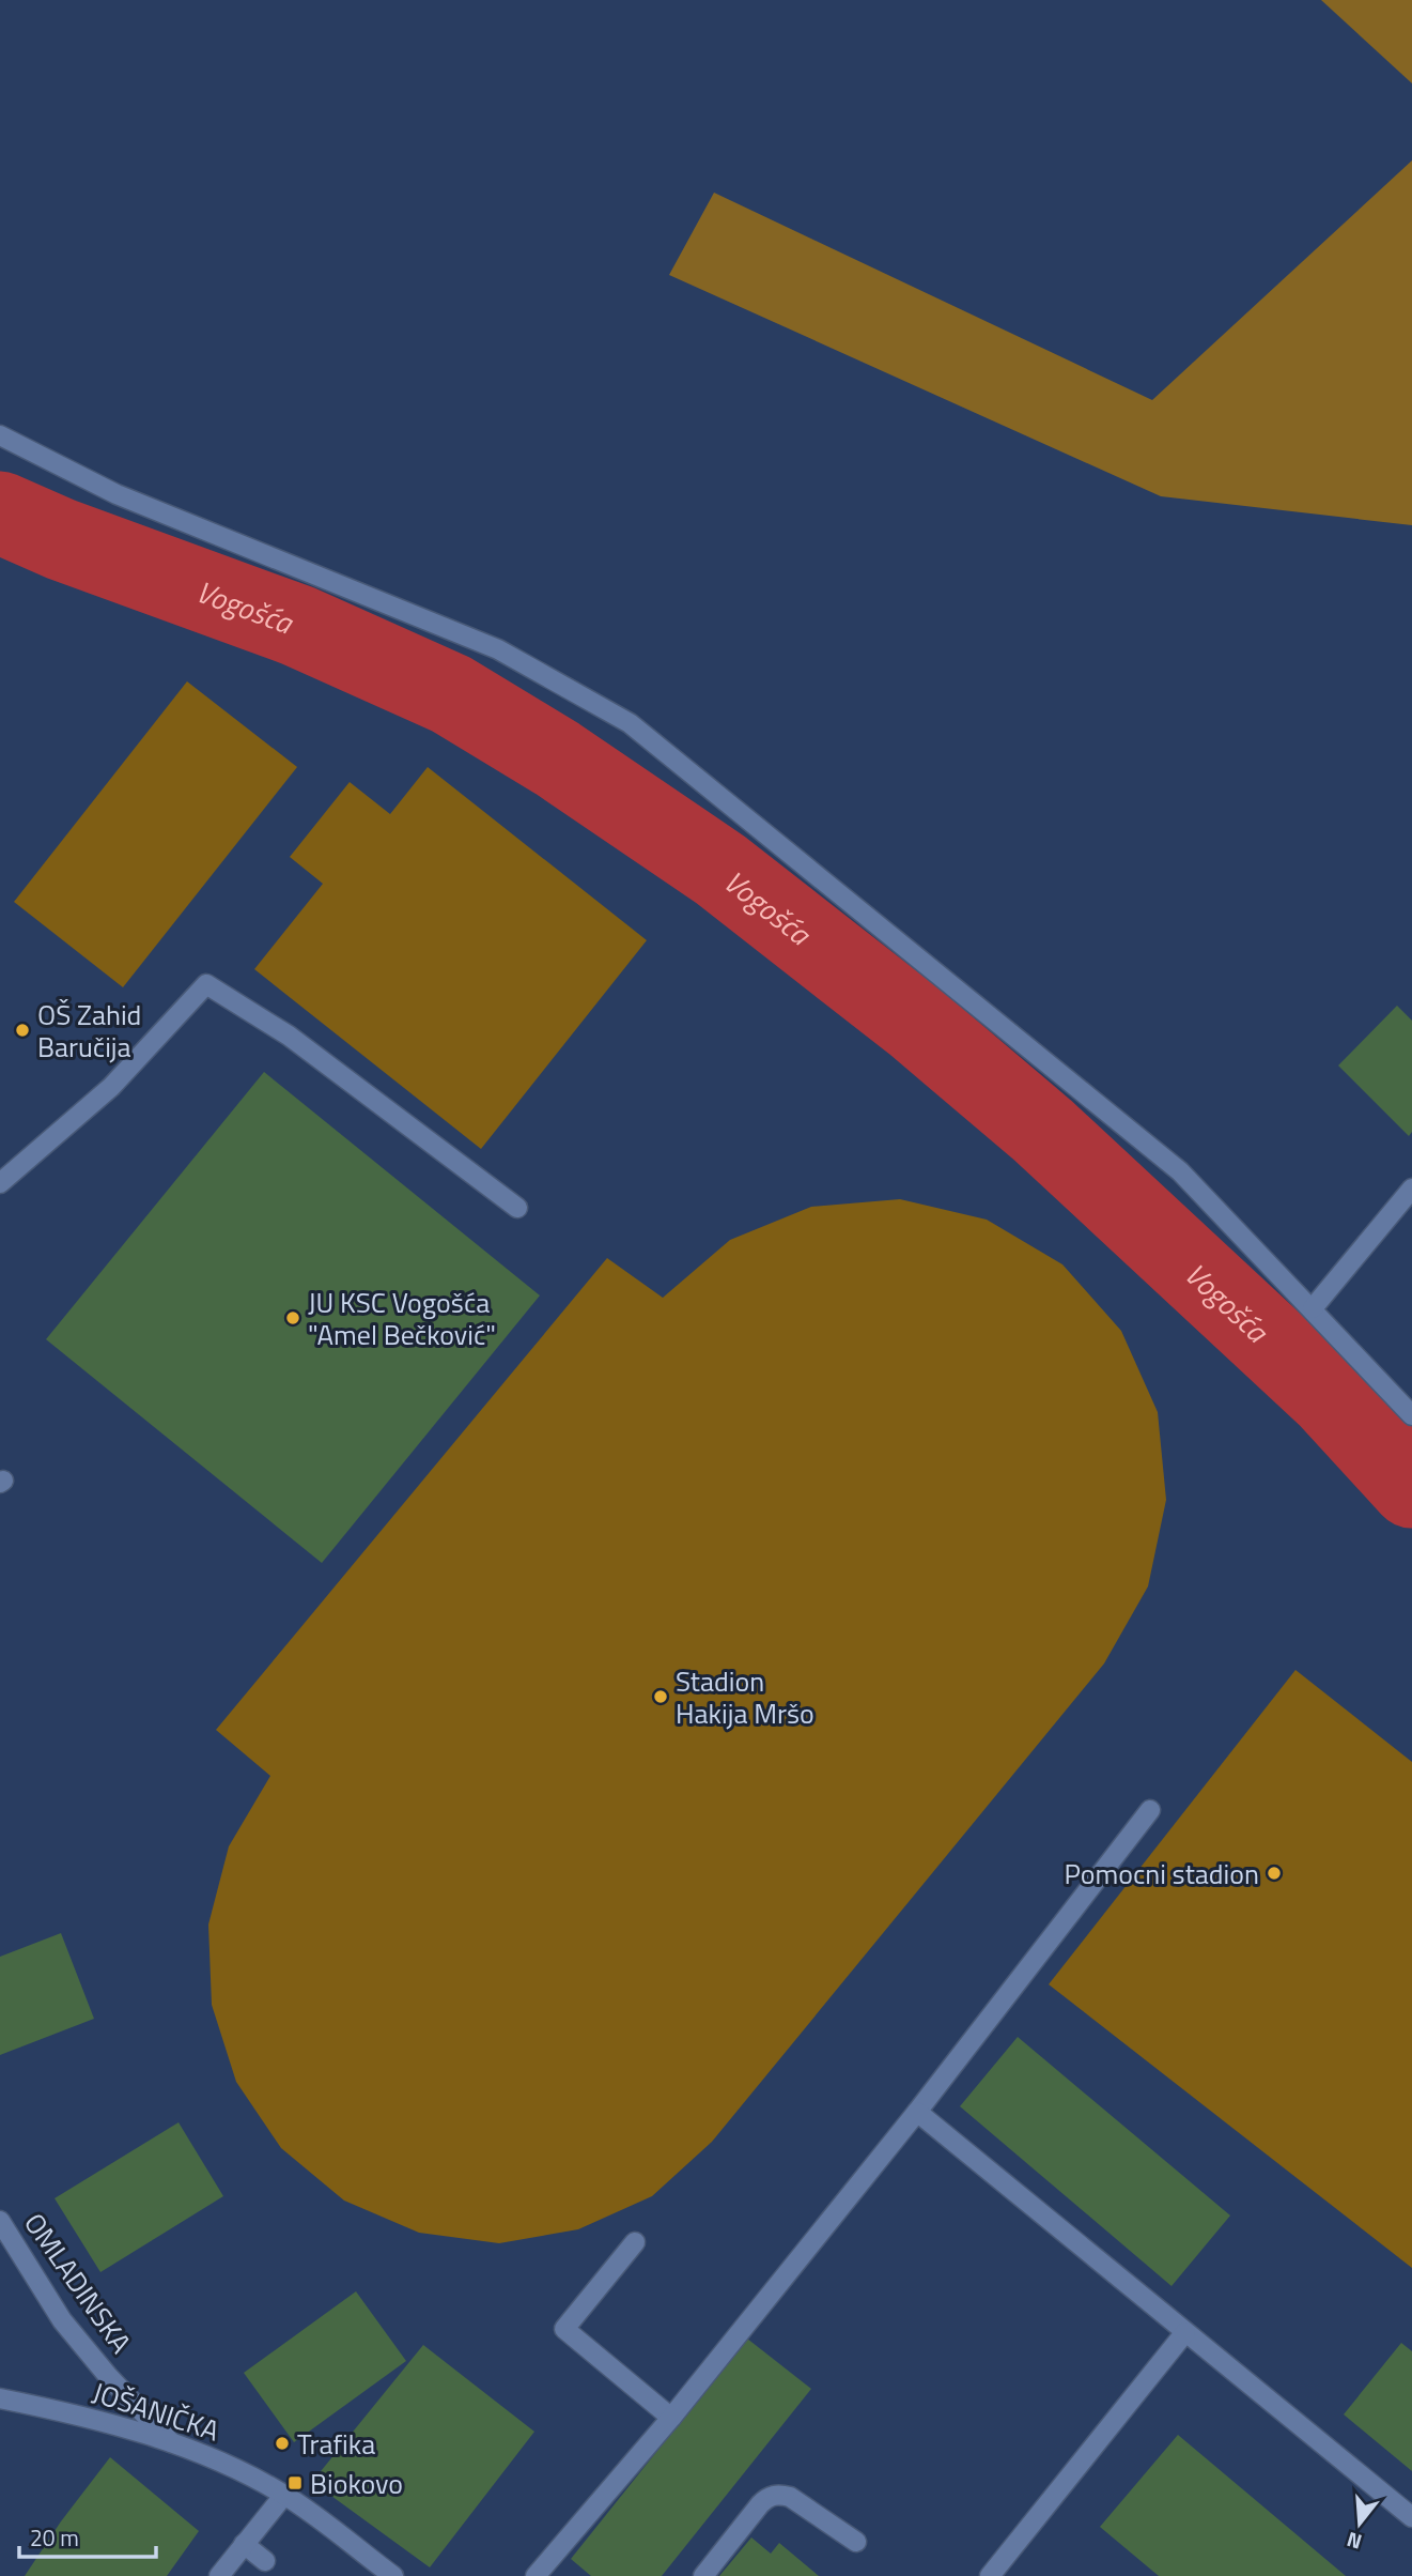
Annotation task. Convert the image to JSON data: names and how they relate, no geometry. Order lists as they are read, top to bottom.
{
  "streets": {
    "street": ["OMLADINSKA", "JOŠANIČKA"]
  },
  "crossings": [
    ["OMLADINSKA", "JOŠANIČKA"]
  ],
  "water": ["Vogošća"],
  "places": {
    "other": [
      "OŠ Zahid Baručija",
      "JU KSC Vogošća \"Amel Bečković\"",
      "Stadion Hakija Mršo",
      "Pomocni stadion",
      "Trafika"
    ],
    "transit": ["Biokovo"]
  },
  "scale_bar": "20 m",
  "north": "bottom"
}
